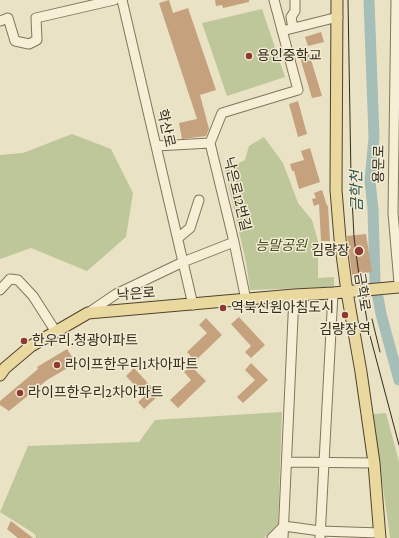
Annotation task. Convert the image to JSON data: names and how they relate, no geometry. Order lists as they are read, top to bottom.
{
  "streets": {
    "main road": ["금학로", "낙은로"],
    "street": ["학산로", "용문로", "낙은로12번길"]
  },
  "crossings": [
    ["학산로", "낙은로"],
    ["용문로", "낙은로"],
    ["낙은로12번길", "낙은로"],
    ["금학로", "낙은로"]
  ],
  "water": ["금학천"],
  "parks": ["능말공원"],
  "places": [
    "용인중학교",
    "김량장",
    "역북신원아침도시",
    "김량장역",
    "한우리.청광아파트",
    "라이프한우리1차아파트",
    "라이프한우리2차아파트"
  ]
}
